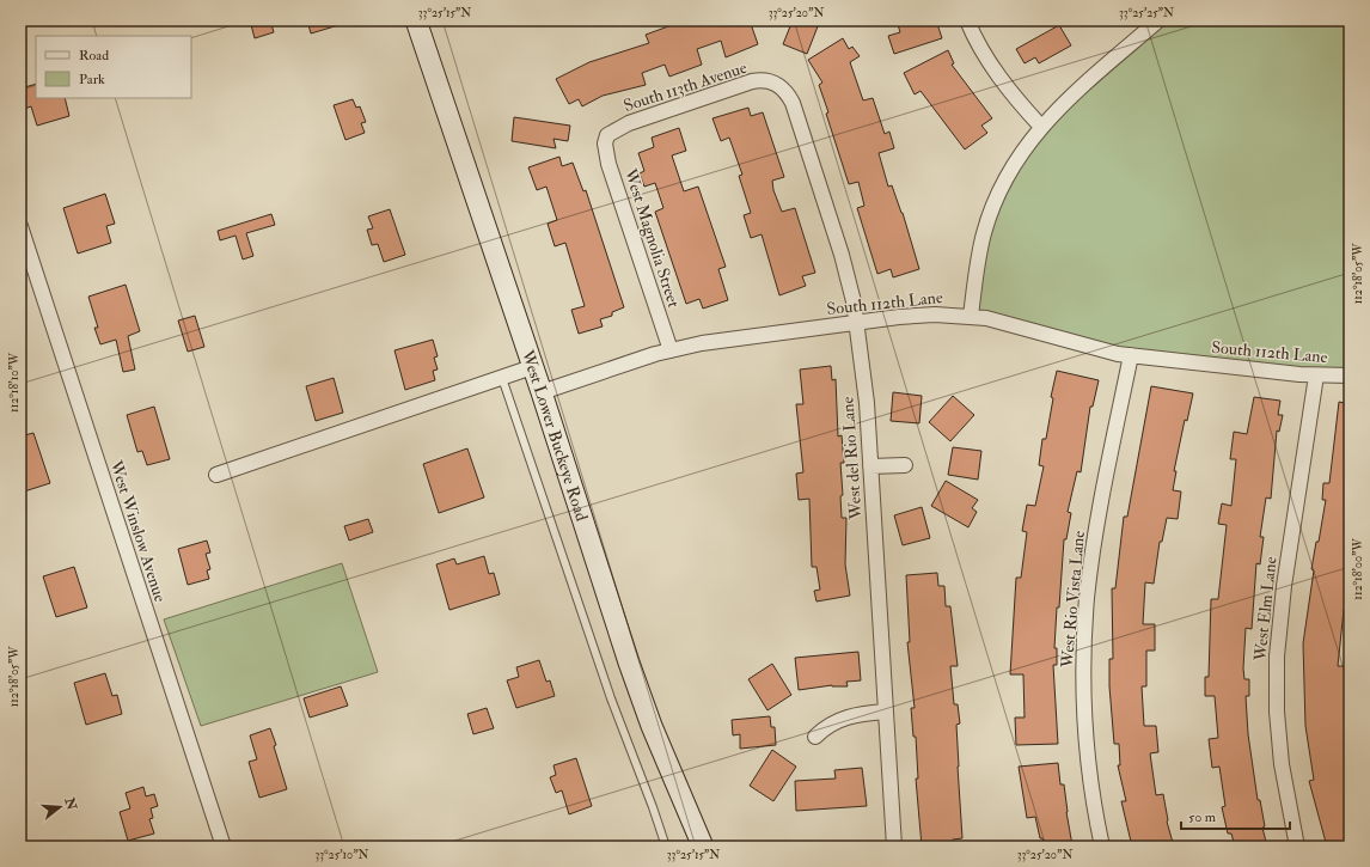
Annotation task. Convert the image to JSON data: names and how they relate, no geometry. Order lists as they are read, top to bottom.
{
  "streets": {
    "main road": ["West Lower Buckeye Road"],
    "street": [
      "South 113th Avenue",
      "West Magnolia Street",
      "South 112th Lane",
      "West del Rio Lane",
      "West Winslow Avenue",
      "West Rio Vista Lane",
      "West Elm Lane"
    ]
  },
  "crossings": [
    ["South 113th Avenue", "West Magnolia Street"],
    ["South 113th Avenue", "West del Rio Lane"],
    ["West Magnolia Street", "South 112th Lane"],
    ["South 112th Lane", "West Lower Buckeye Road"],
    ["South 112th Lane", "West del Rio Lane"],
    ["South 112th Lane", "West Rio Vista Lane"],
    ["South 112th Lane", "West Elm Lane"]
  ],
  "legend": ["Road", "Park"],
  "scale_bar": "50 m",
  "north": "right",
  "coordinates": [
    "33°25'15\"N",
    "33°25'20\"N",
    "33°25'25\"N",
    "112°18'05\"W",
    "112°18'10\"W",
    "112°18'00\"W",
    "33°25'10\"N"
  ]
}
